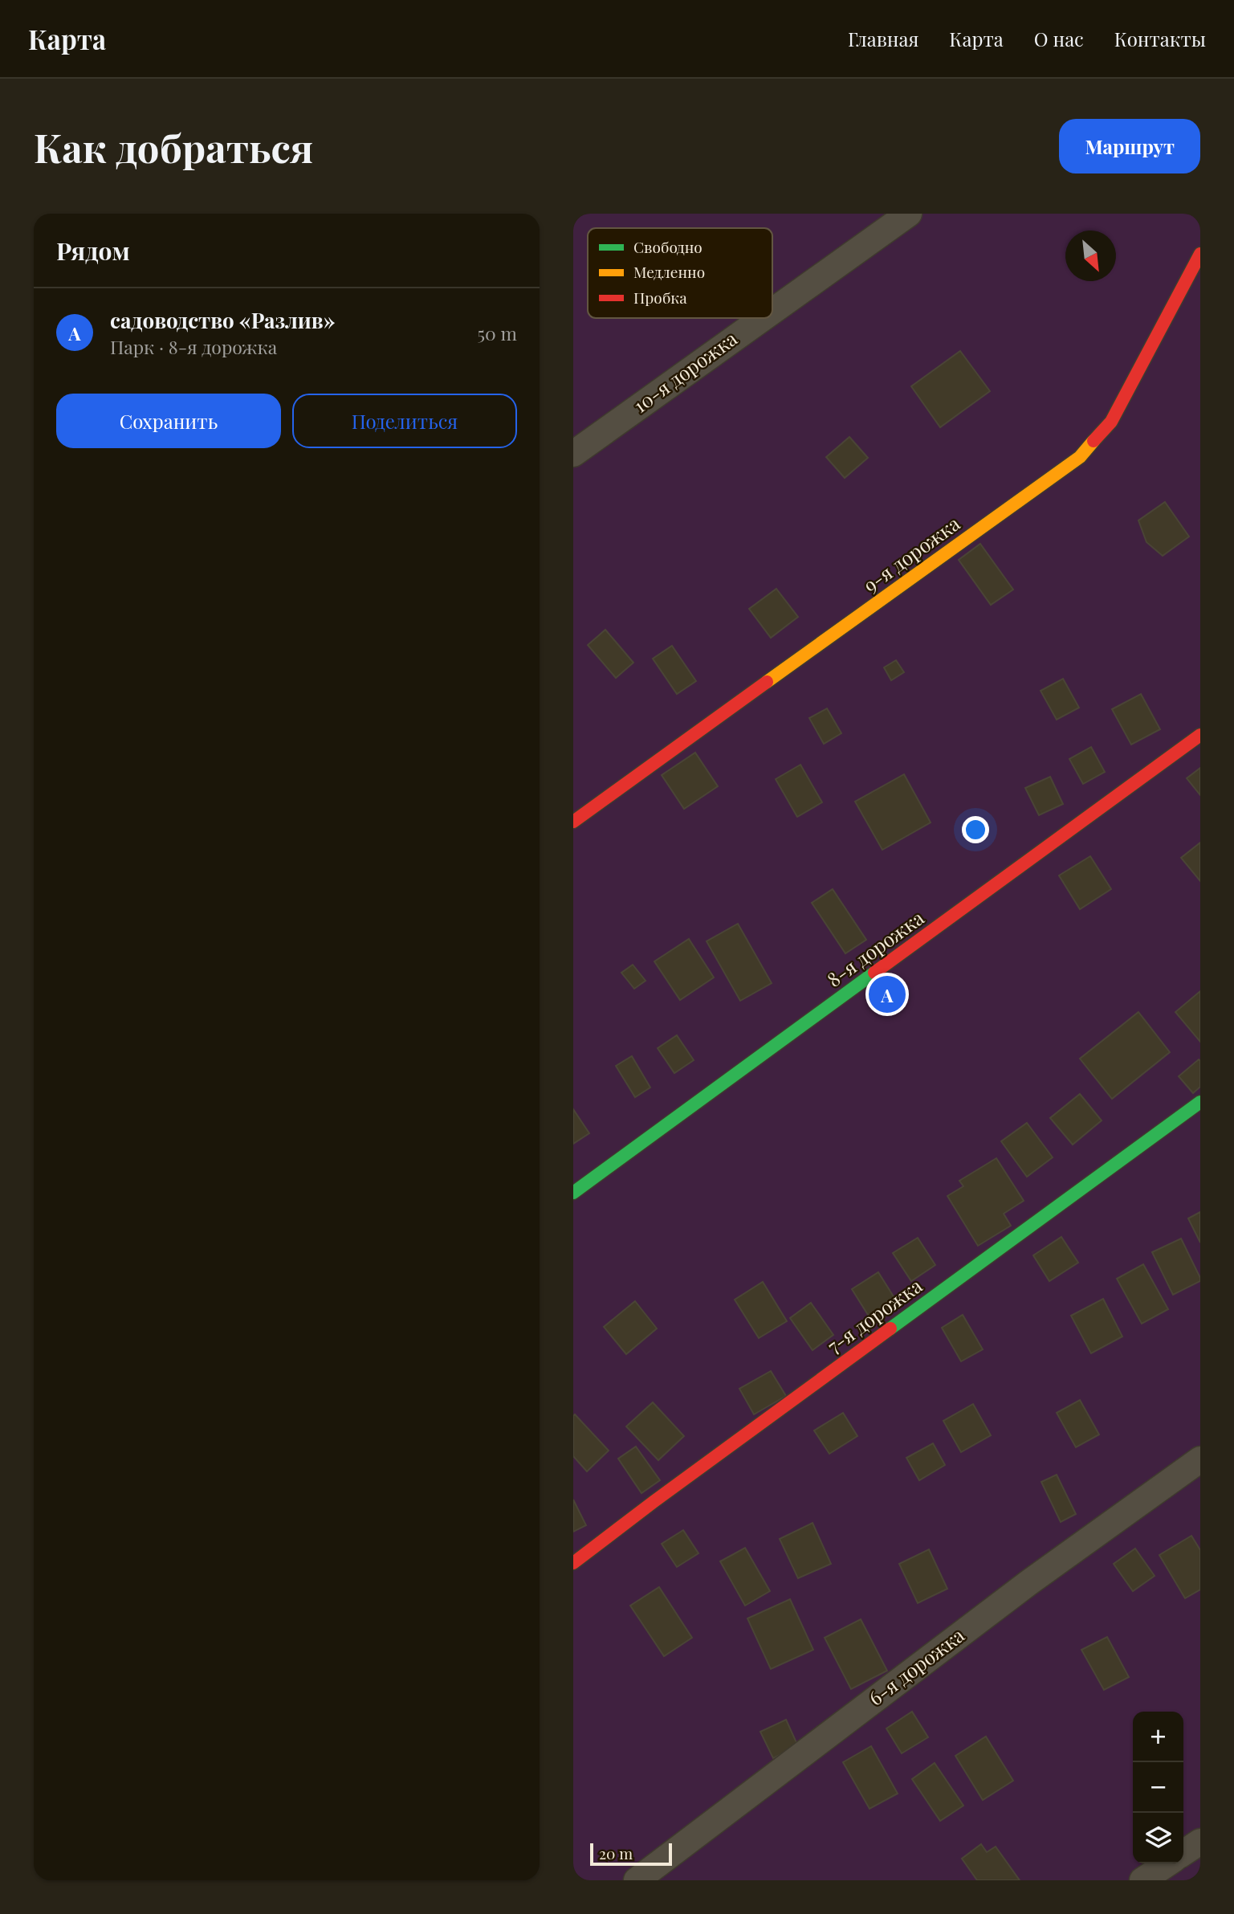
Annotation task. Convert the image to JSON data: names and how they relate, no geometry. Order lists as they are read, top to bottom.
{
  "streets": {
    "street": [
      "10-я дорожка",
      "9-я дорожка",
      "8-я дорожка",
      "7-я дорожка",
      "6-я дорожка"
    ]
  },
  "legend": ["Свободно", "Медленно", "Пробка"],
  "scale_bar": "20 m",
  "north": "bottom right",
  "page": {
    "header": "Карта",
    "nav": [
      "Главная",
      "Карта",
      "О нас",
      "Контакты"
    ],
    "buttons": [
      "Маршрут",
      ["Сохранить", "Поделиться"]
    ],
    "title": "Как добраться",
    "heading": "Рядом",
    "list": [
      {
        "mark": "A",
        "name": "садоводство «Разлив»",
        "note": "Парк · 8-я дорожка",
        "value": "50 m"
      }
    ],
    "pins": "A",
    "map_buttons": ["+", "−"],
    "scale": "20 m"
  }
}
